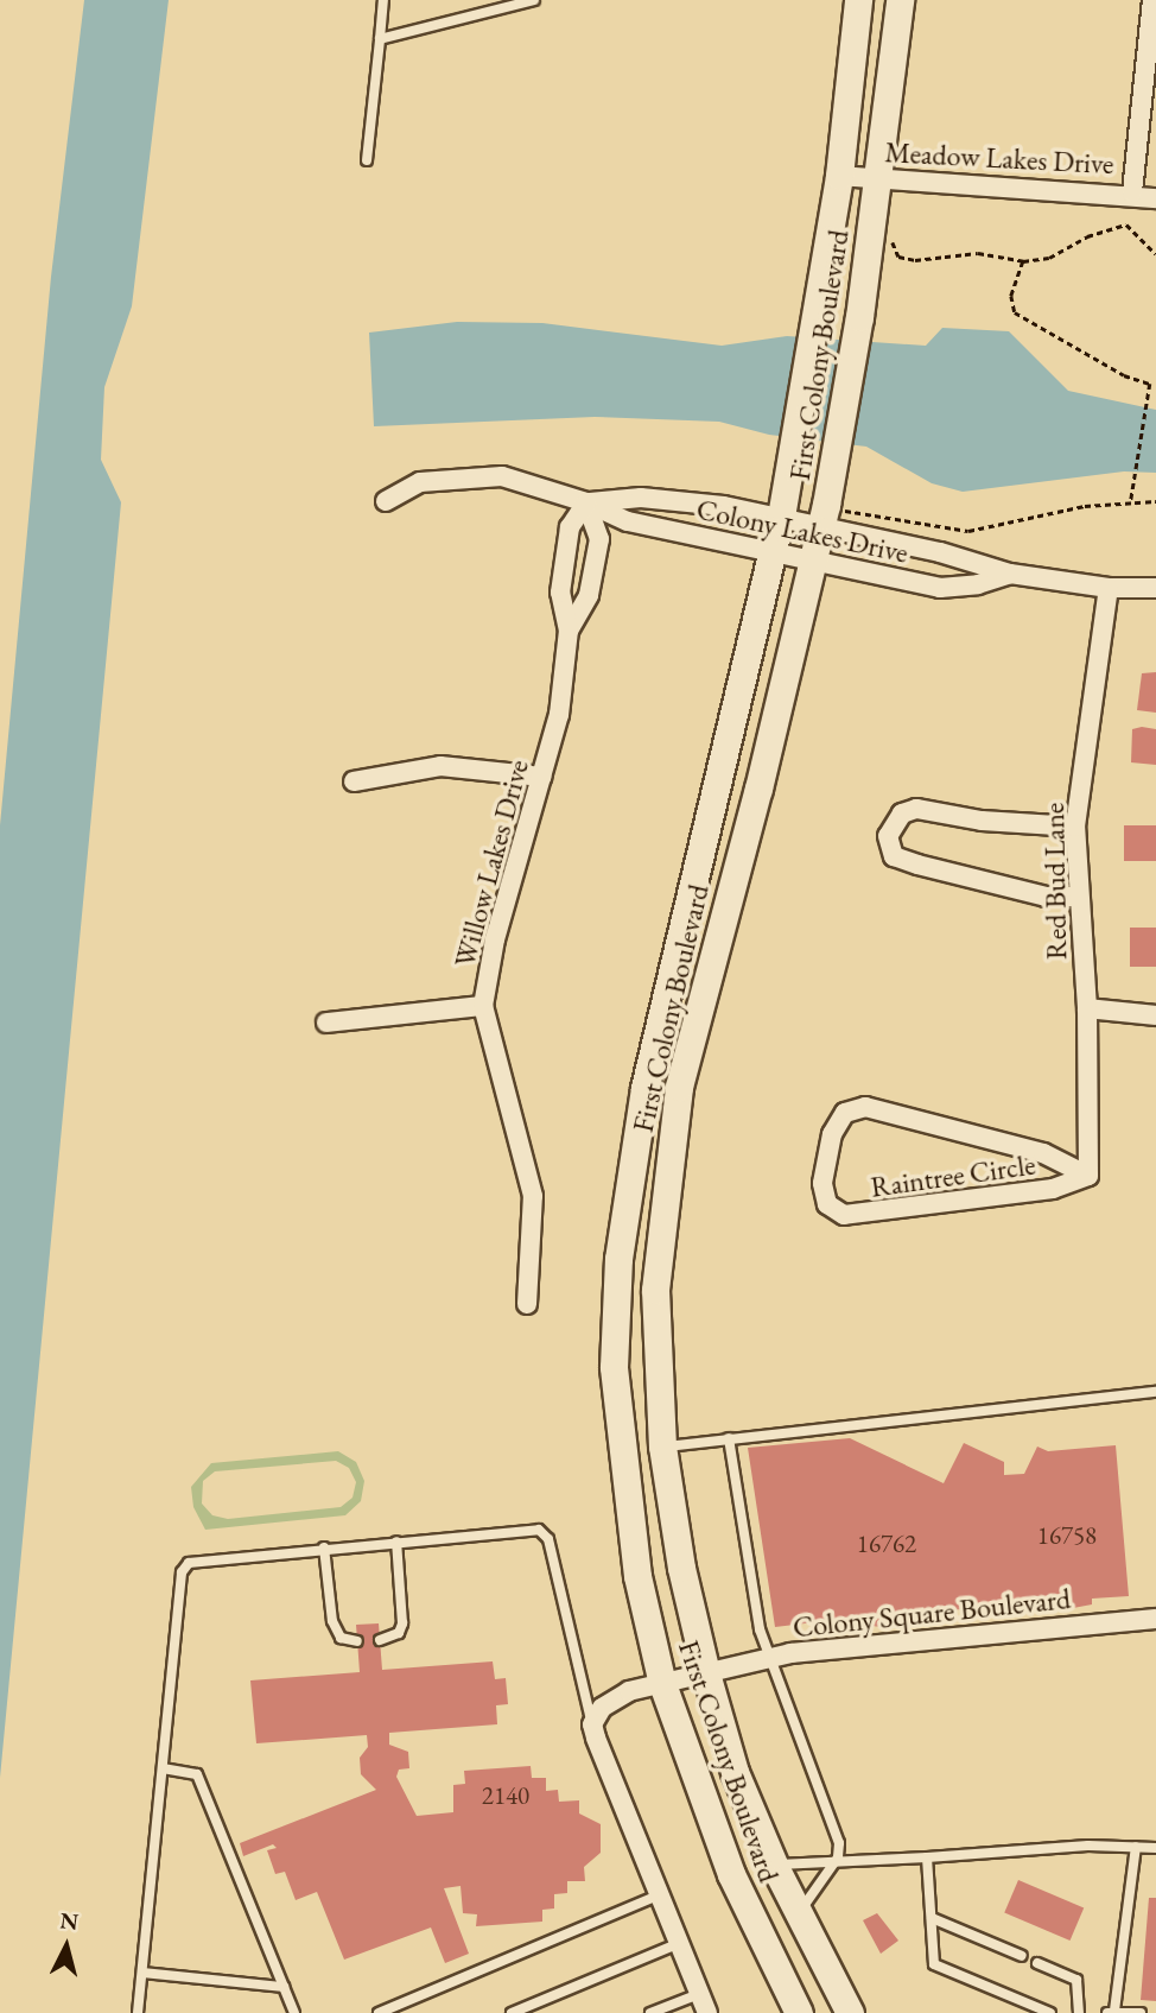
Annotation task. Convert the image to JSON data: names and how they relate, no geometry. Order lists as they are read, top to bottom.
{
  "streets": {
    "main road": ["First Colony Boulevard"],
    "street": [
      "Meadow Lakes Drive",
      "Colony Lakes Drive",
      "Willow Lakes Drive",
      "Red Bud Lane",
      "Raintree Circle",
      "Colony Square Boulevard"
    ]
  },
  "crossings": [
    ["Meadow Lakes Drive", "First Colony Boulevard"],
    ["First Colony Boulevard", "Colony Lakes Drive"],
    ["First Colony Boulevard", "Colony Square Boulevard"],
    ["Colony Lakes Drive", "Willow Lakes Drive"],
    ["Colony Lakes Drive", "Red Bud Lane"],
    ["Red Bud Lane", "Raintree Circle"]
  ],
  "house_numbers": ["16758", "16762", "2140"],
  "north": "top"
}
